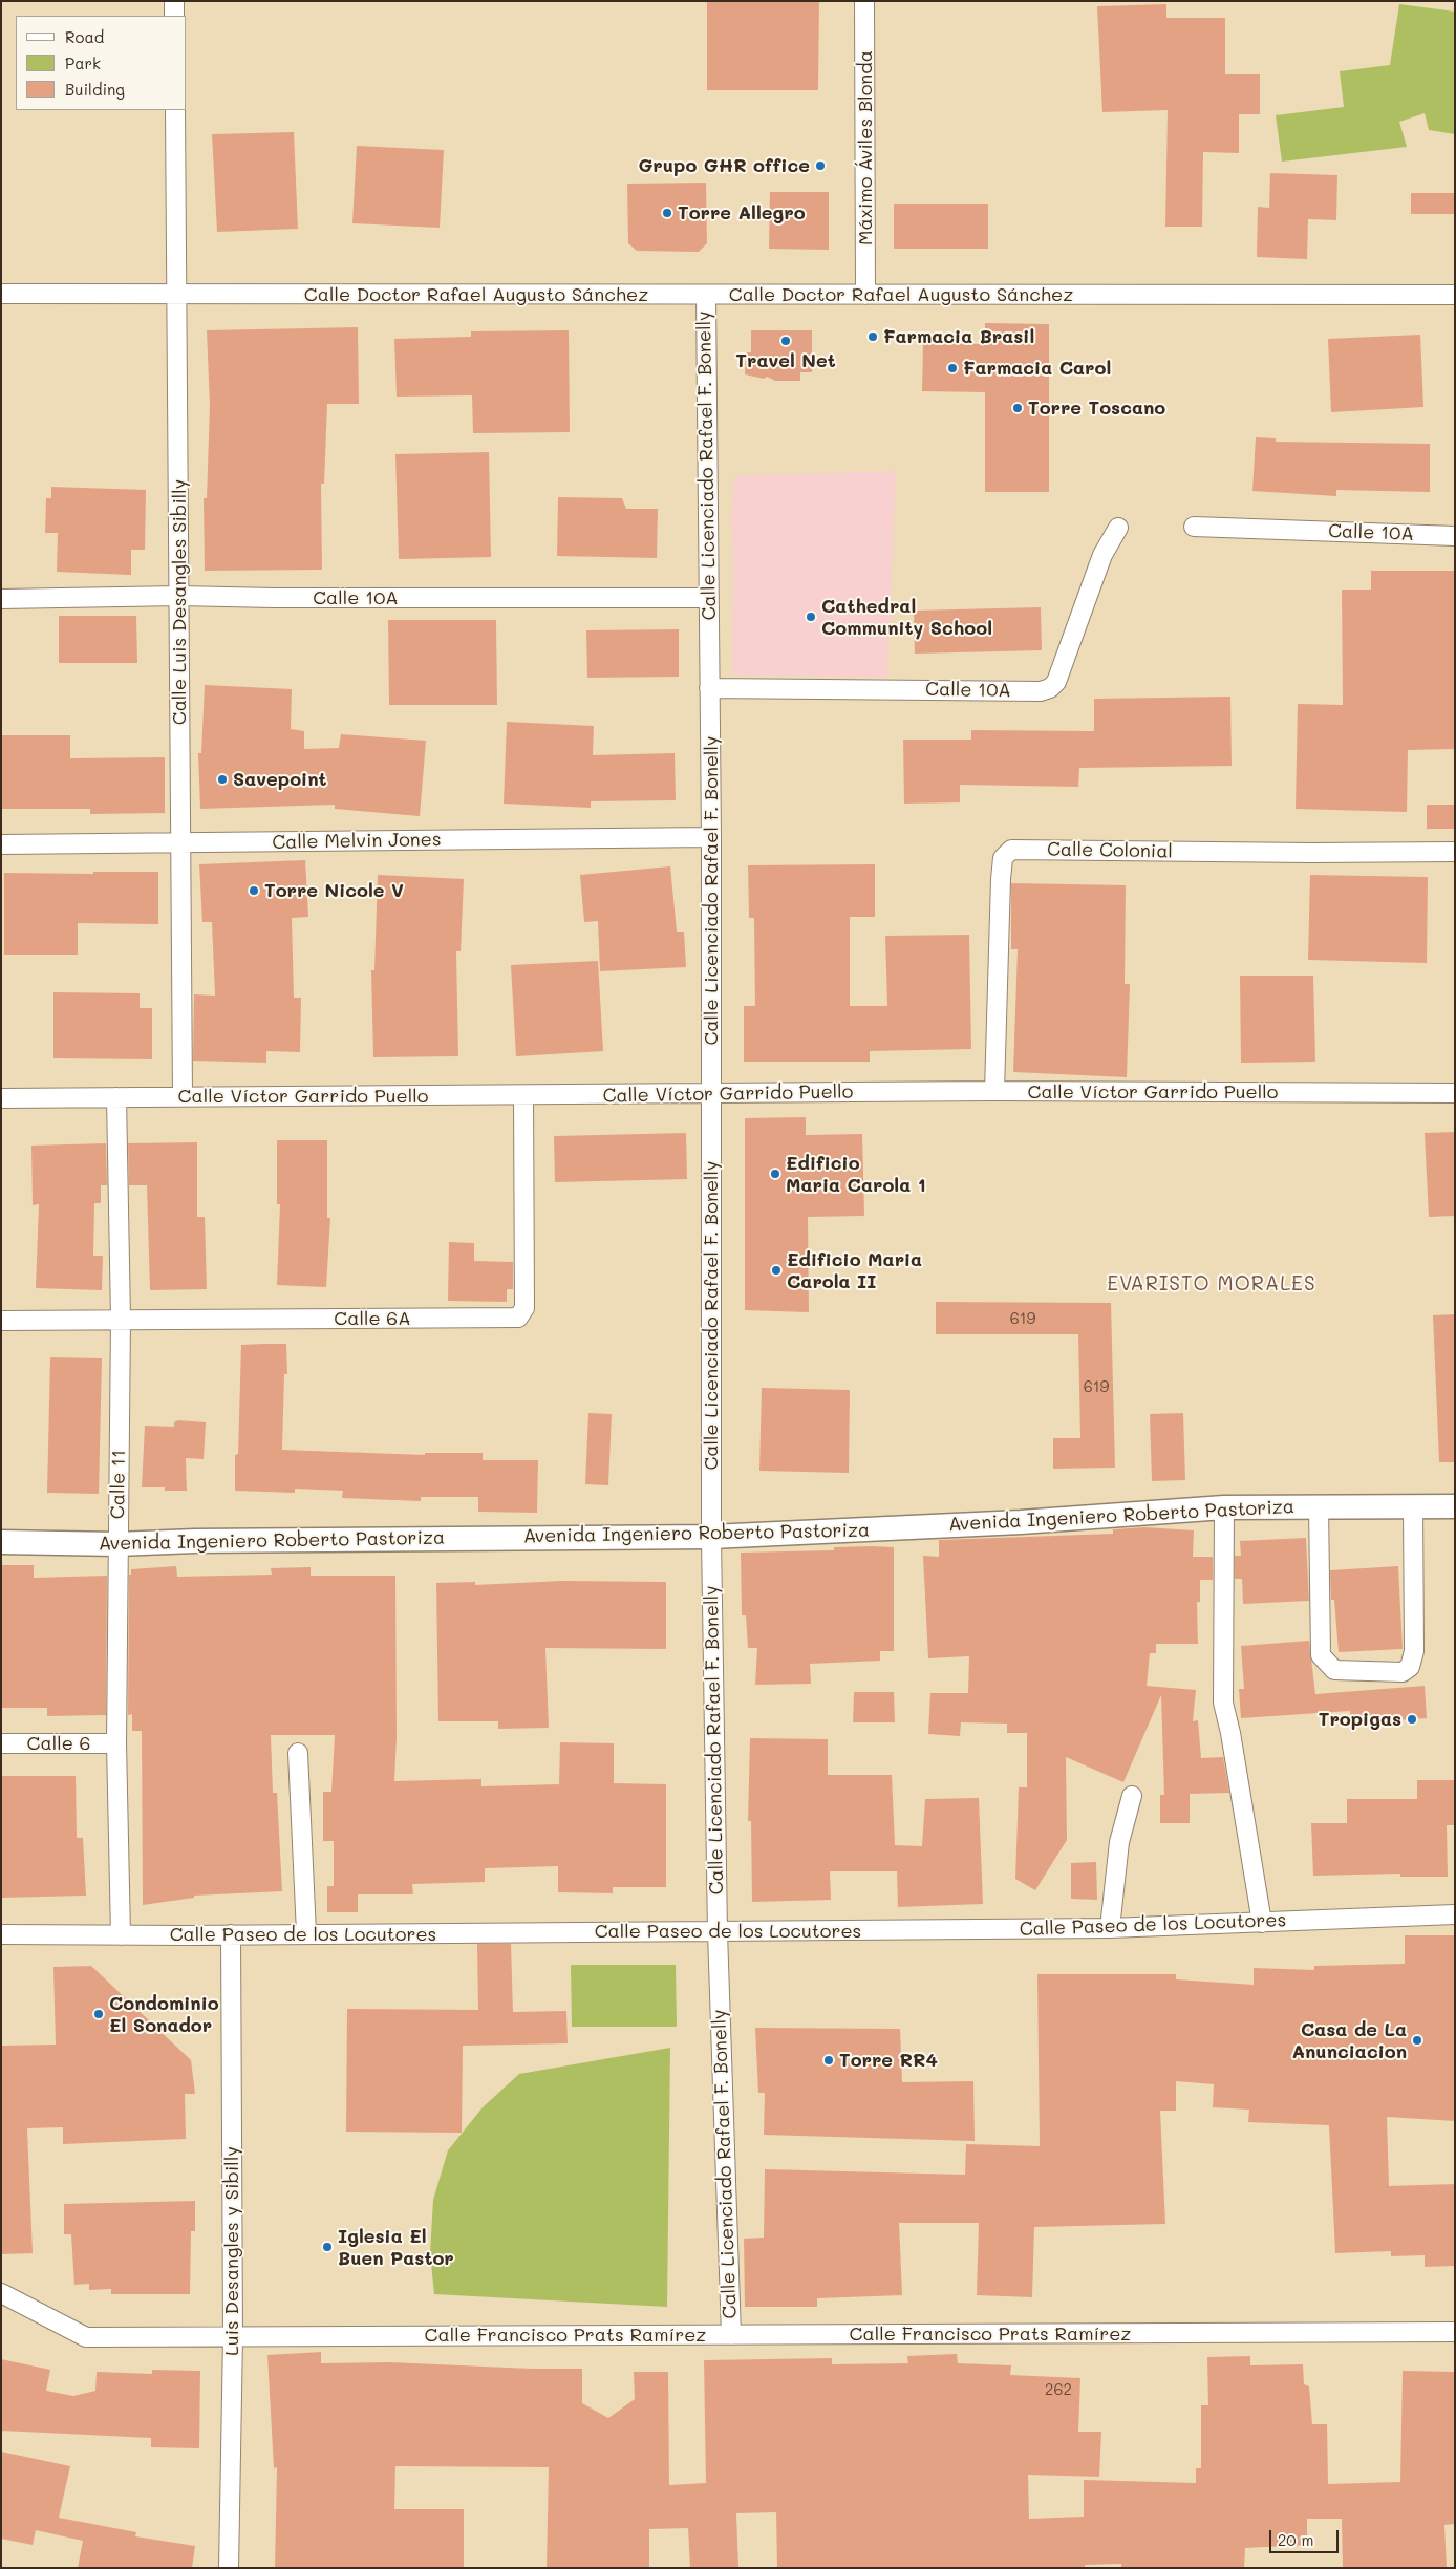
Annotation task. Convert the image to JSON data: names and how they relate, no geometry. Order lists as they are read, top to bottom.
{
  "streets": {
    "street": [
      "Máximo Áviles Blonda",
      "Calle Doctor Rafael Augusto Sánchez",
      "Calle Licenciado Rafael F. Bonelly",
      "Calle 10A",
      "Calle Luis Desangles Sibilly",
      "Calle Melvin Jones",
      "Calle Colonial",
      "Calle Víctor Garrido Puello",
      "Calle 6A",
      "Calle 11",
      "Avenida Ingeniero Roberto Pastoriza",
      "Calle 6",
      "Calle Paseo de los Locutores",
      "Luis Desangles y Sibilly",
      "Calle Francisco Prats Ramírez"
    ]
  },
  "crossings": [
    ["Máximo Áviles Blonda", "Calle Doctor Rafael Augusto Sánchez"],
    ["Calle Doctor Rafael Augusto Sánchez", "Calle Licenciado Rafael F. Bonelly"],
    ["Calle Doctor Rafael Augusto Sánchez", "Calle Luis Desangles Sibilly"],
    ["Calle Licenciado Rafael F. Bonelly", "Calle 10A"],
    ["Calle Licenciado Rafael F. Bonelly", "Calle Melvin Jones"],
    ["Calle Licenciado Rafael F. Bonelly", "Calle Víctor Garrido Puello"],
    ["Calle Licenciado Rafael F. Bonelly", "Avenida Ingeniero Roberto Pastoriza"],
    ["Calle Licenciado Rafael F. Bonelly", "Calle Paseo de los Locutores"],
    ["Calle Licenciado Rafael F. Bonelly", "Calle Francisco Prats Ramírez"],
    ["Calle 10A", "Calle Luis Desangles Sibilly"],
    ["Calle Luis Desangles Sibilly", "Calle Melvin Jones"],
    ["Calle Luis Desangles Sibilly", "Calle Víctor Garrido Puello"],
    ["Calle Colonial", "Calle Víctor Garrido Puello"],
    ["Calle Víctor Garrido Puello", "Calle 6A"],
    ["Calle Víctor Garrido Puello", "Calle 11"],
    ["Calle 6A", "Calle 11"],
    ["Calle 11", "Avenida Ingeniero Roberto Pastoriza"],
    ["Calle 11", "Calle 6"],
    ["Calle 11", "Calle Paseo de los Locutores"],
    ["Calle Paseo de los Locutores", "Luis Desangles y Sibilly"],
    ["Luis Desangles y Sibilly", "Calle Francisco Prats Ramírez"]
  ],
  "districts": ["EVARISTO MORALES"],
  "places": [
    "Grupo GHR office",
    "Torre Allegro",
    "Farmacia Brasil",
    "Travel Net",
    "Farmacia Carol",
    "Torre Toscano",
    "Cathedral Community School",
    "Savepoint",
    "Torre Nicole V",
    "Edificio Maria Carola 1",
    "Edificio Maria Carola II",
    "Tropigas",
    "Condominio El Sonador",
    "Casa de La Anunciacion",
    "Torre RR4",
    "Iglesia El Buen Pastor"
  ],
  "house_numbers": ["619", "619", "262"],
  "legend": ["Road", "Park", "Building"],
  "scale_bar": "20 m"
}
